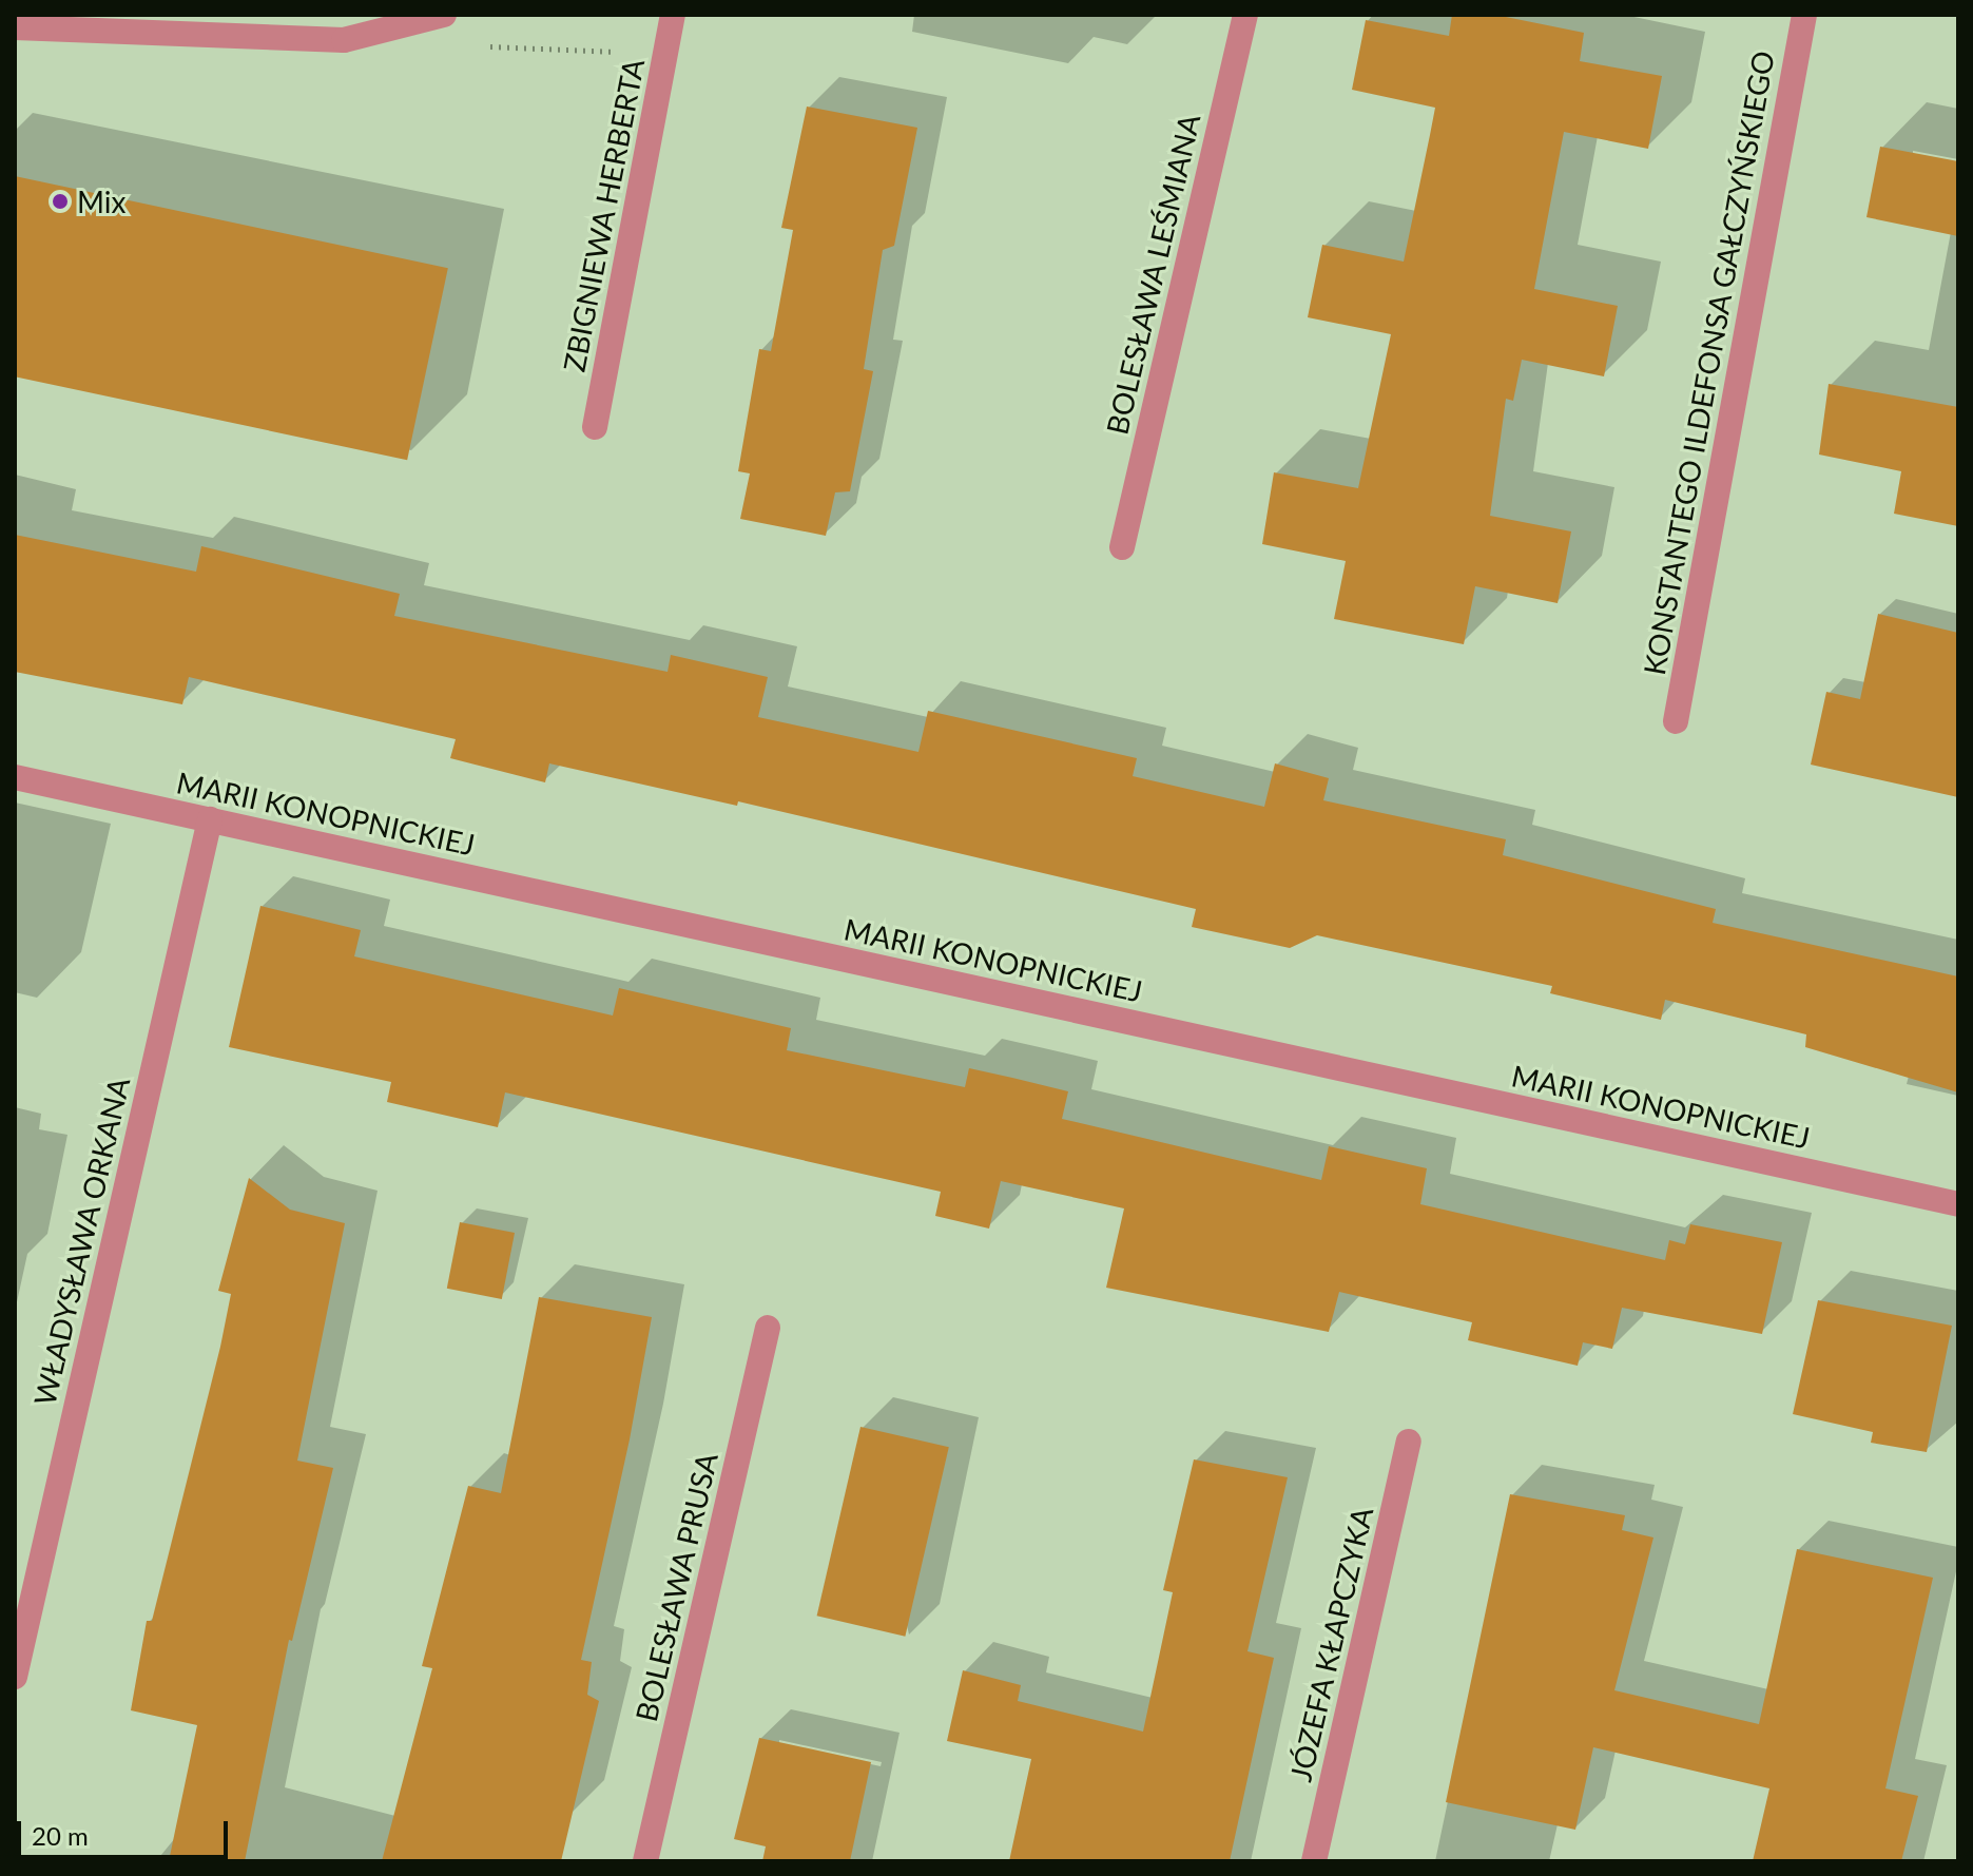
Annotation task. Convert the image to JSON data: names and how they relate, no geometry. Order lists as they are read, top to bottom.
{
  "streets": {
    "street": [
      "ZBIGNIEWA HERBERTA",
      "BOLESŁAWA LEŚMIANA",
      "KONSTANTEGO ILDEFONSA GAŁCZYŃSKIEGO",
      "MARII KONOPNICKIEJ",
      "WŁADYSŁAWA ORKANA",
      "BOLESŁAWA PRUSA",
      "JÓZEFA KŁAPCZYKA"
    ]
  },
  "crossings": [
    ["MARII KONOPNICKIEJ", "WŁADYSŁAWA ORKANA"]
  ],
  "places": ["Mix"],
  "scale_bar": "20 m"
}
